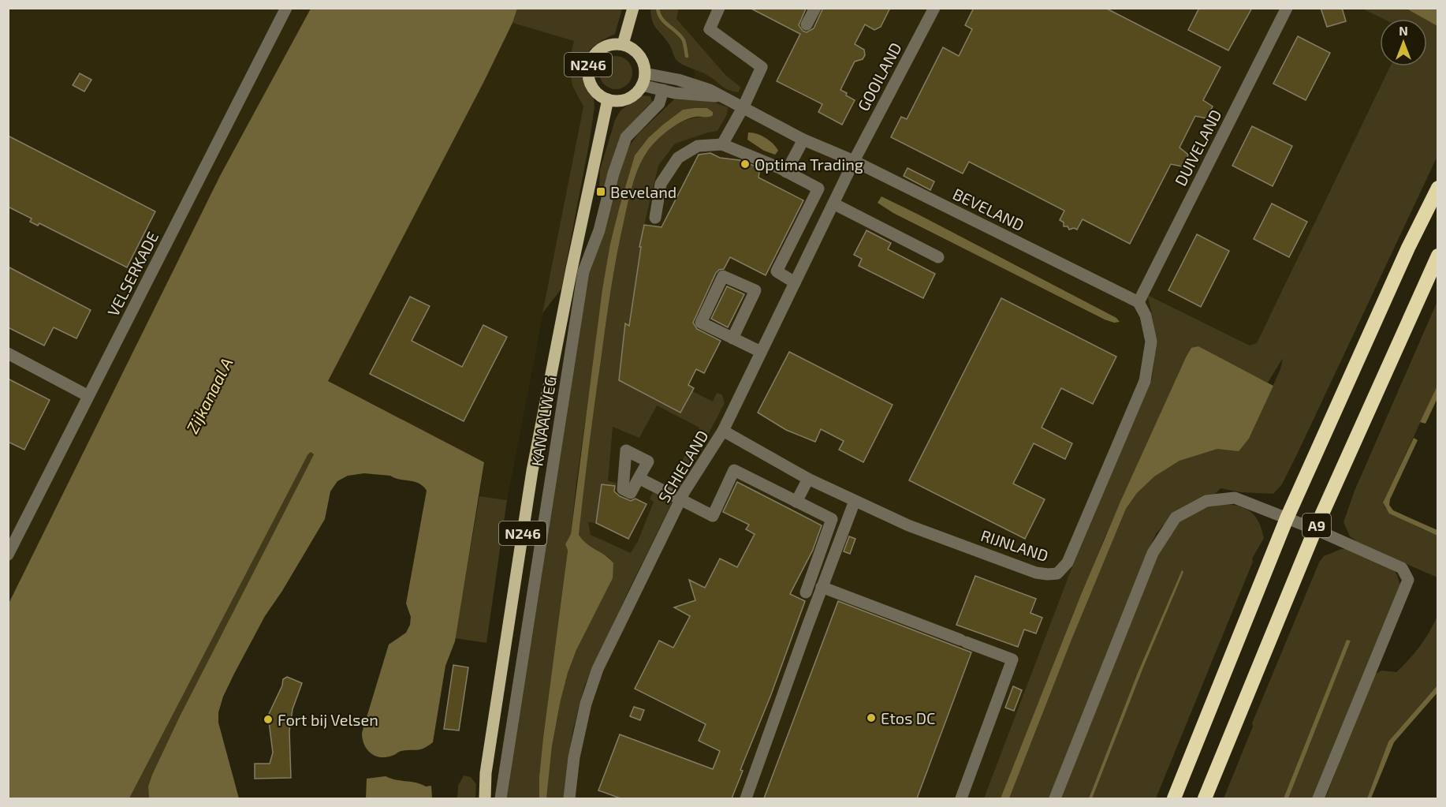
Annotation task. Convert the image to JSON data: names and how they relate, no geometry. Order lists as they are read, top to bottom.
{
  "streets": {
    "highway": ["A9"],
    "main road": ["N246", "KANAALWEG"],
    "street": [
      "GOOILAND",
      "DUIVELAND",
      "BEVELAND",
      "VELSERKADE",
      "SCHIELAND",
      "RIJNLAND"
    ]
  },
  "crossings": [
    ["N246", "BEVELAND"],
    ["N246", "KANAALWEG"],
    ["GOOILAND", "BEVELAND"],
    ["GOOILAND", "SCHIELAND"],
    ["DUIVELAND", "BEVELAND"],
    ["DUIVELAND", "RIJNLAND"],
    ["BEVELAND", "KANAALWEG"],
    ["BEVELAND", "SCHIELAND"],
    ["BEVELAND", "RIJNLAND"],
    ["SCHIELAND", "RIJNLAND"]
  ],
  "water": ["Zijkanaal A"],
  "places": {
    "other": ["Optima Trading", "Etos DC", "Fort bij Velsen"],
    "transit": ["Beveland"]
  },
  "north": "top"
}
